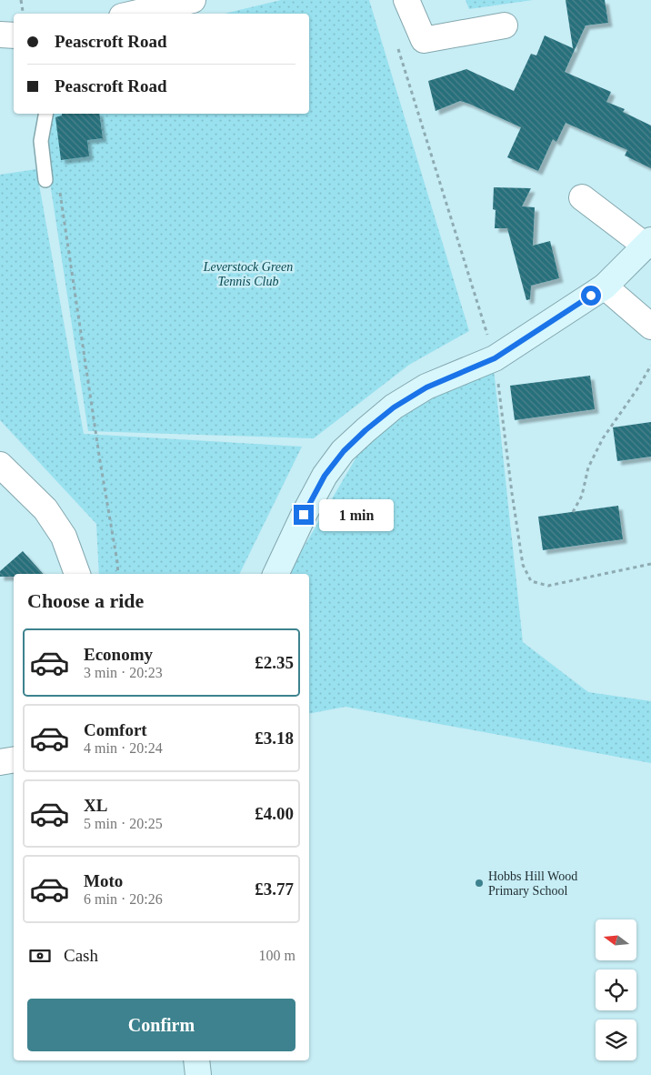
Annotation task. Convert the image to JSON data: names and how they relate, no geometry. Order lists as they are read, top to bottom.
{
  "parks": ["Leverstock Green Tennis Club"],
  "places": ["Hobbs Hill Wood Primary School"],
  "north": "left",
  "page": {
    "banner": ["Peascroft Road", "Peascroft Road"],
    "bubble": "1 min",
    "heading": "Choose a ride",
    "list": [
      {
        "name": "Economy",
        "note": "3 min · 20:23",
        "value": "£2.35"
      },
      {
        "name": "Comfort",
        "note": "4 min · 20:24",
        "value": "£3.18"
      },
      {
        "name": "XL",
        "note": "5 min · 20:25",
        "value": "£4.00"
      },
      {
        "name": "Moto",
        "note": "6 min · 20:26",
        "value": "£3.77"
      }
    ],
    "pay": ["Cash", "100 m"],
    "buttons": "Confirm"
  }
}
